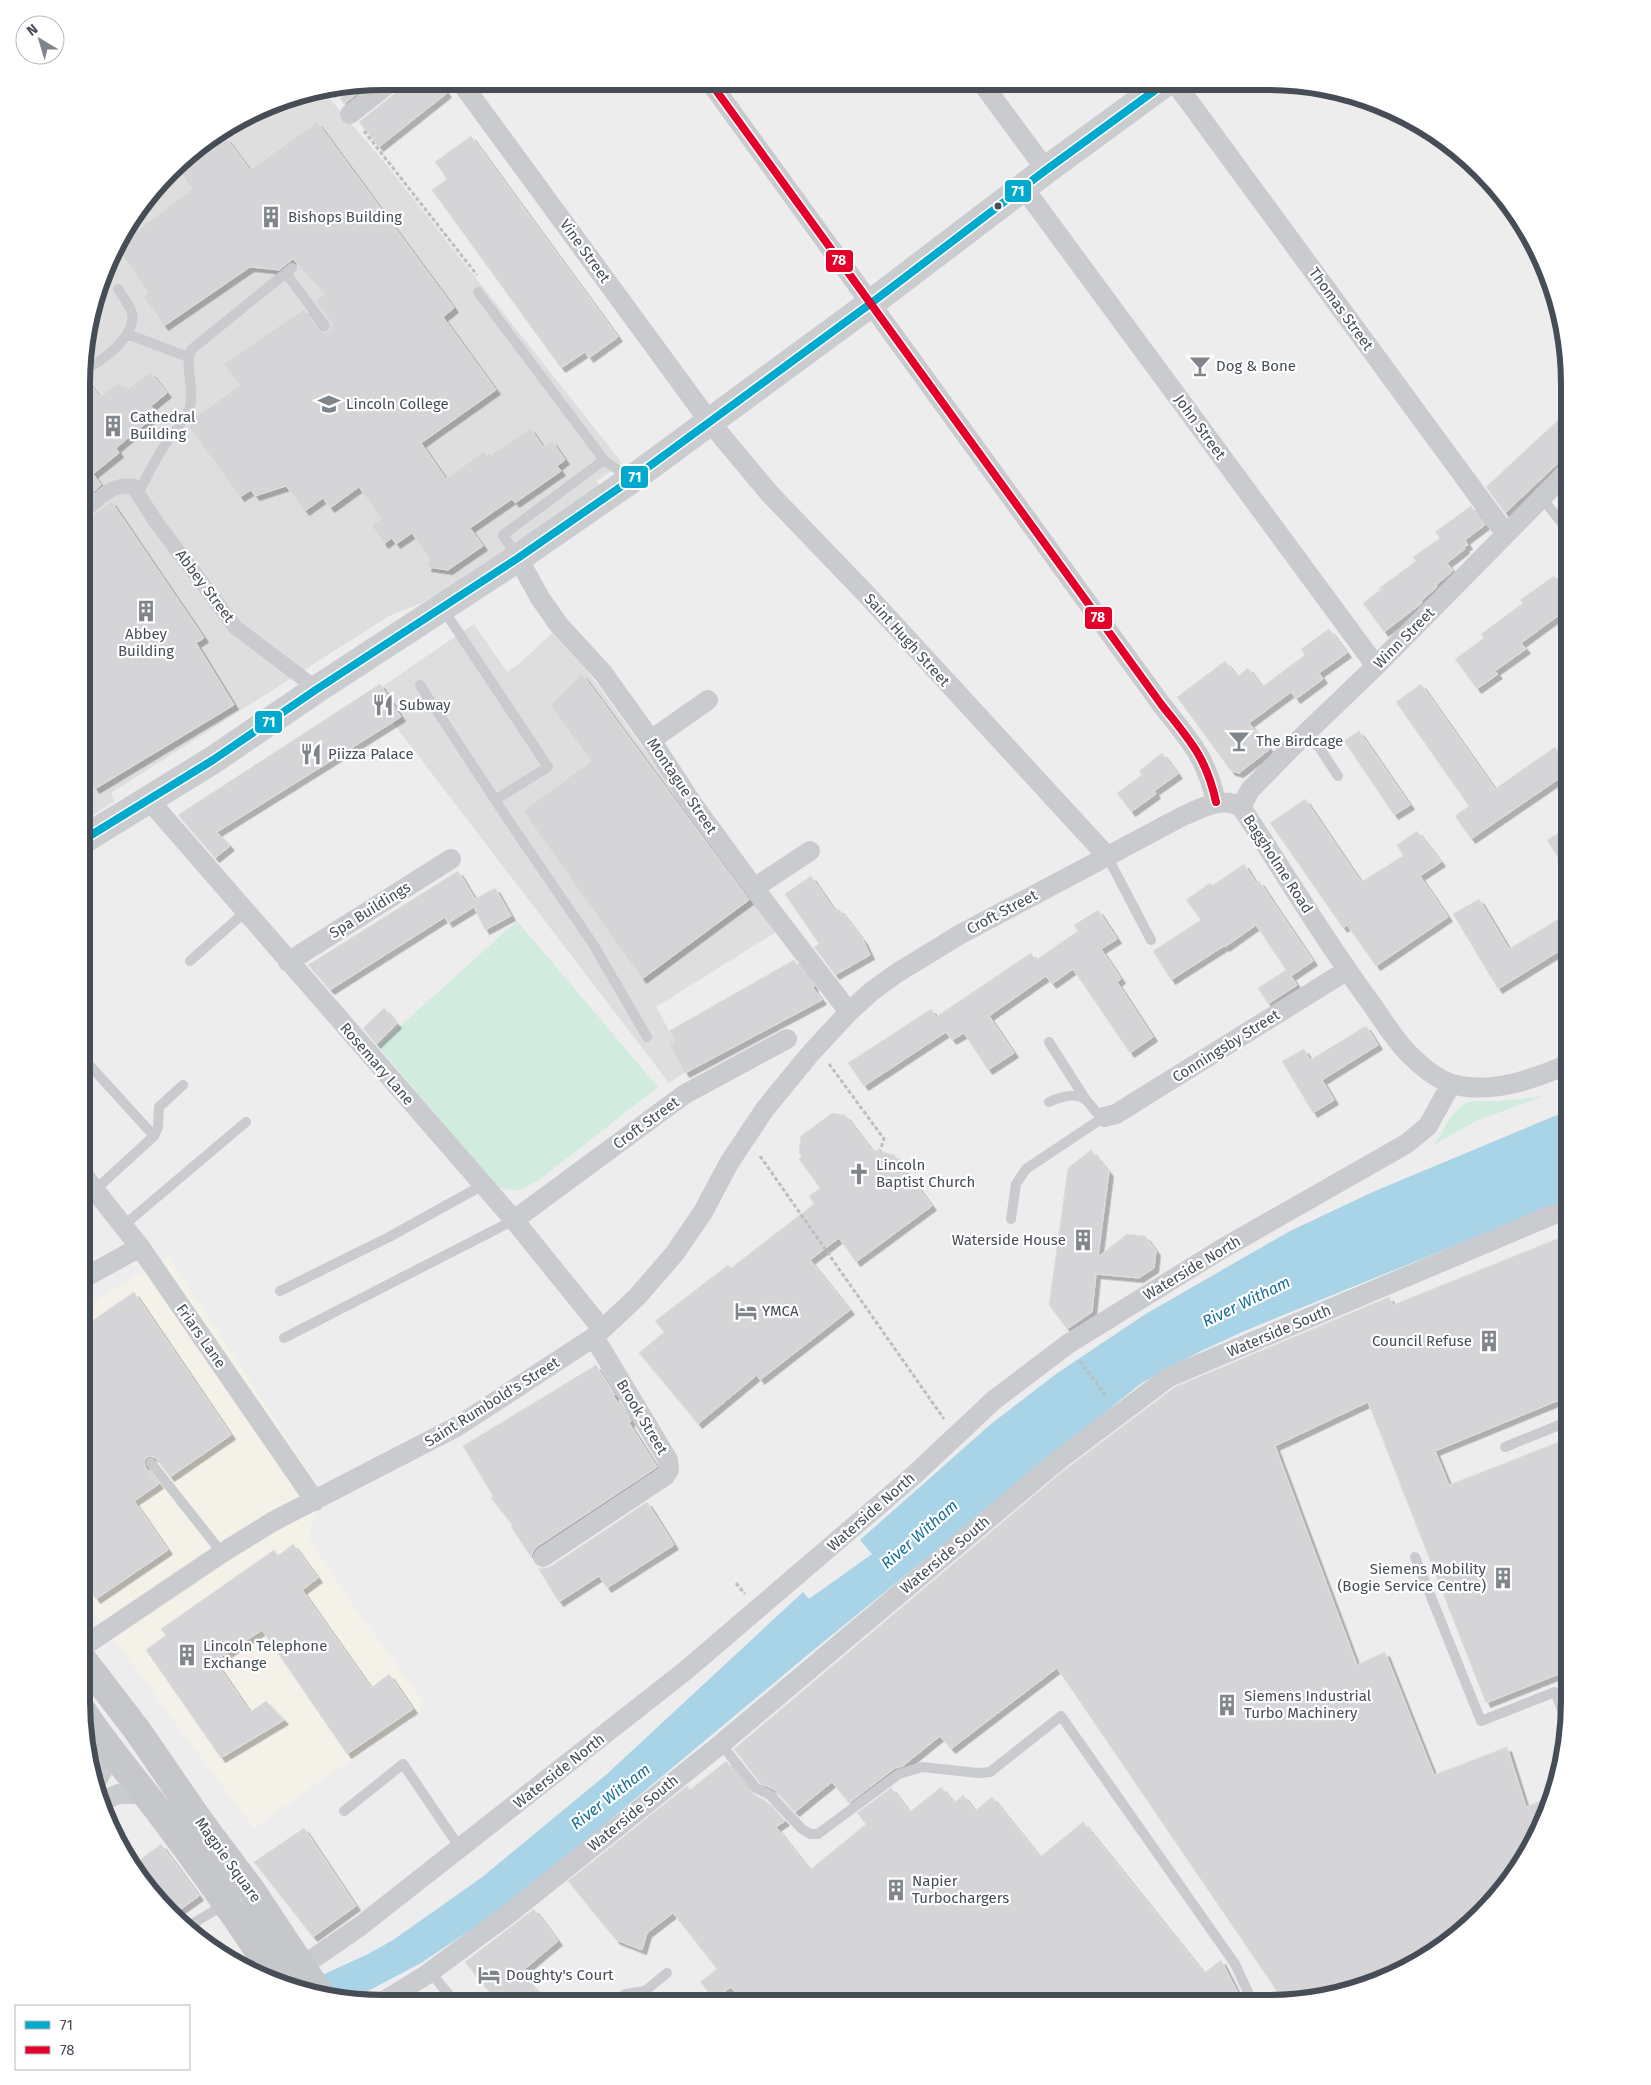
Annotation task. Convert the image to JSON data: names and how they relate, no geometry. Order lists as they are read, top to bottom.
{
  "streets": {
    "main road": ["Magpie Square"],
    "street": [
      "Vine Street",
      "Thomas Street",
      "John Street",
      "Abbey Street",
      "Winn Street",
      "Saint Hugh Street",
      "Montague Street",
      "Baggholme Road",
      "Spa Buildings",
      "Croft Street",
      "Conningsby Street",
      "Rosemary Lane",
      "Waterside North",
      "Waterside South",
      "Friars Lane",
      "Saint Rumbold's Street",
      "Brook Street"
    ]
  },
  "crossings": [
    ["Vine Street", "Saint Hugh Street"],
    ["Thomas Street", "Winn Street"],
    ["John Street", "Winn Street"],
    ["Winn Street", "Baggholme Road"],
    ["Saint Hugh Street", "Croft Street"],
    ["Montague Street", "Croft Street"],
    ["Baggholme Road", "Croft Street"],
    ["Baggholme Road", "Conningsby Street"],
    ["Baggholme Road", "Waterside North"],
    ["Spa Buildings", "Rosemary Lane"],
    ["Croft Street", "Rosemary Lane"],
    ["Croft Street", "Saint Rumbold's Street"],
    ["Rosemary Lane", "Saint Rumbold's Street"],
    ["Rosemary Lane", "Brook Street"],
    ["Waterside North", "Magpie Square"],
    ["Friars Lane", "Saint Rumbold's Street"],
    ["Saint Rumbold's Street", "Brook Street"]
  ],
  "water": ["River Witham"],
  "places": {
    "building": [
      "Bishops Building",
      "Cathedral Building",
      "Abbey Building",
      "Waterside House",
      "Council Refuse",
      "Siemens Mobility (Bogie Service Centre)",
      "Lincoln Telephone Exchange",
      "Siemens Industrial Turbo Machinery",
      "Napier Turbochargers"
    ],
    "bar": ["Dog & Bone", "The Birdcage"],
    "school or university": ["Lincoln College"],
    "restaurant": ["Subway", "Piizza Palace"],
    "church": ["Lincoln Baptist Church"],
    "hotel": ["YMCA", "Doughty's Court"]
  },
  "lines": ["transit line 71", "transit line 78"],
  "legend": ["71", "78"],
  "north": "top left"
}
